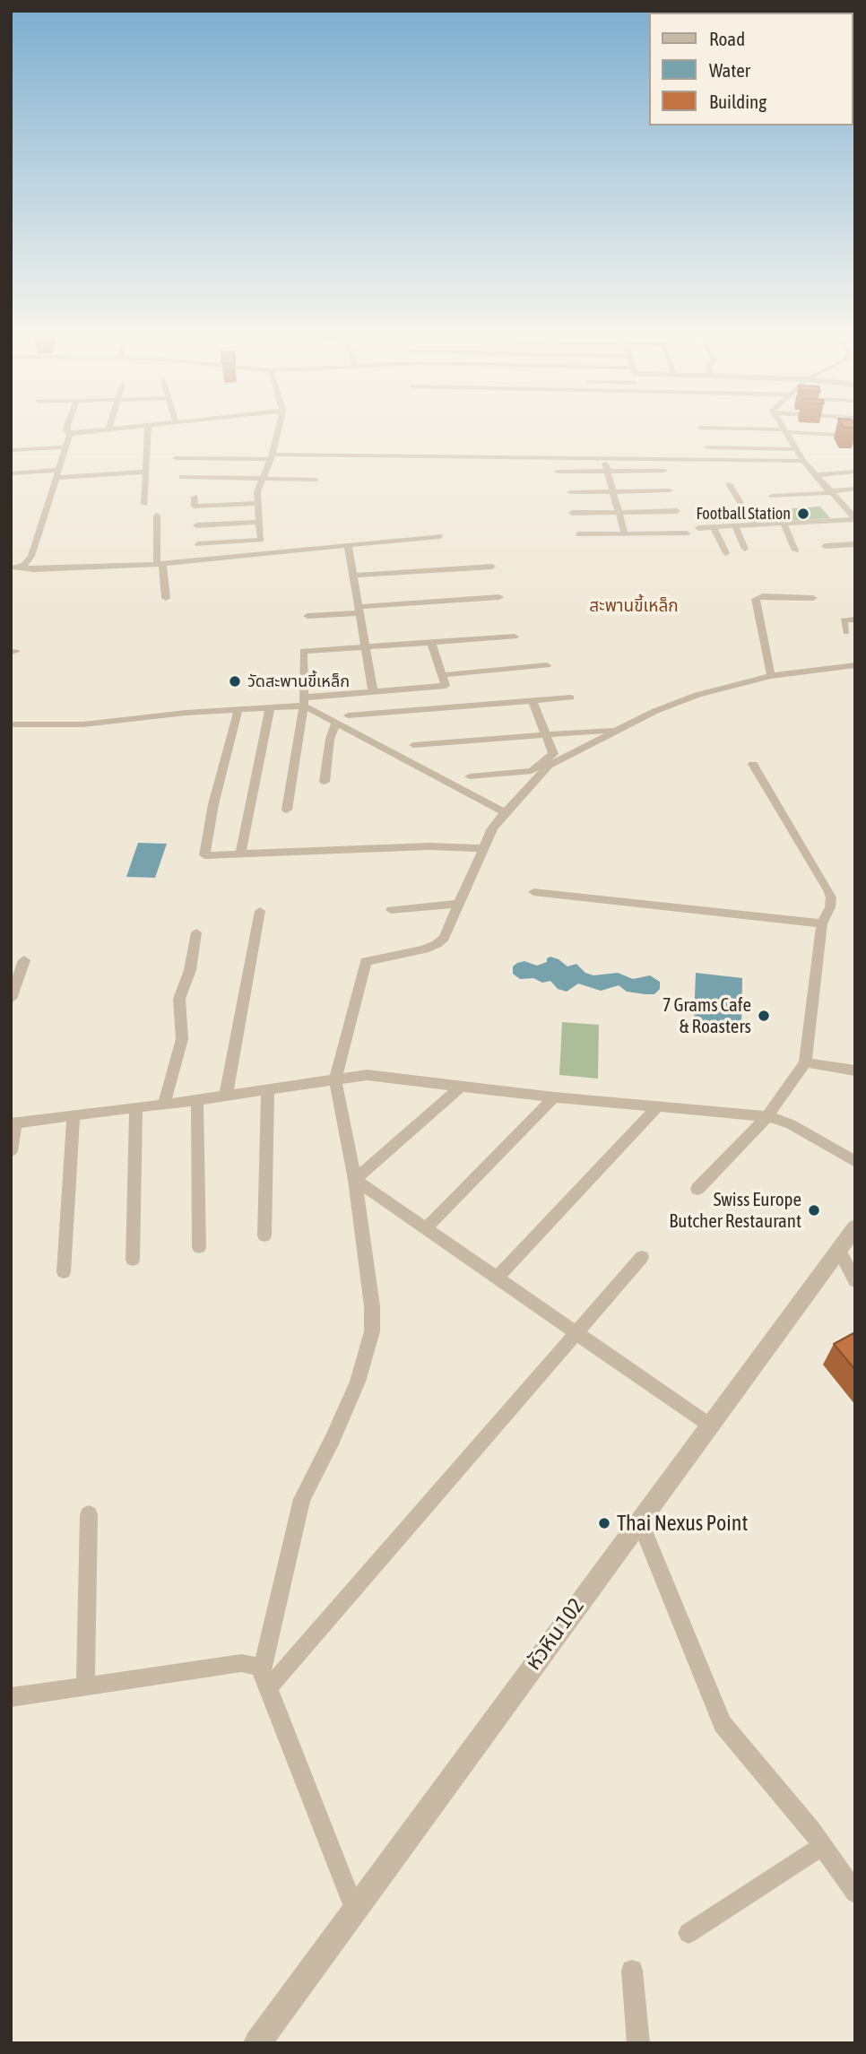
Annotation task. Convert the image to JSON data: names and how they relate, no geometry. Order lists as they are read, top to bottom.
{
  "streets": {
    "street": ["หัวหิน 102"]
  },
  "districts": ["สะพานขี้เหล็ก"],
  "places": [
    "Football Station",
    "วัดสะพานขี้เหล็ก",
    "7 Grams Cafe & Roasters",
    "Swiss Europe Butcher Restaurant",
    "Thai Nexus Point"
  ],
  "legend": ["Road", "Water", "Building"]
}
